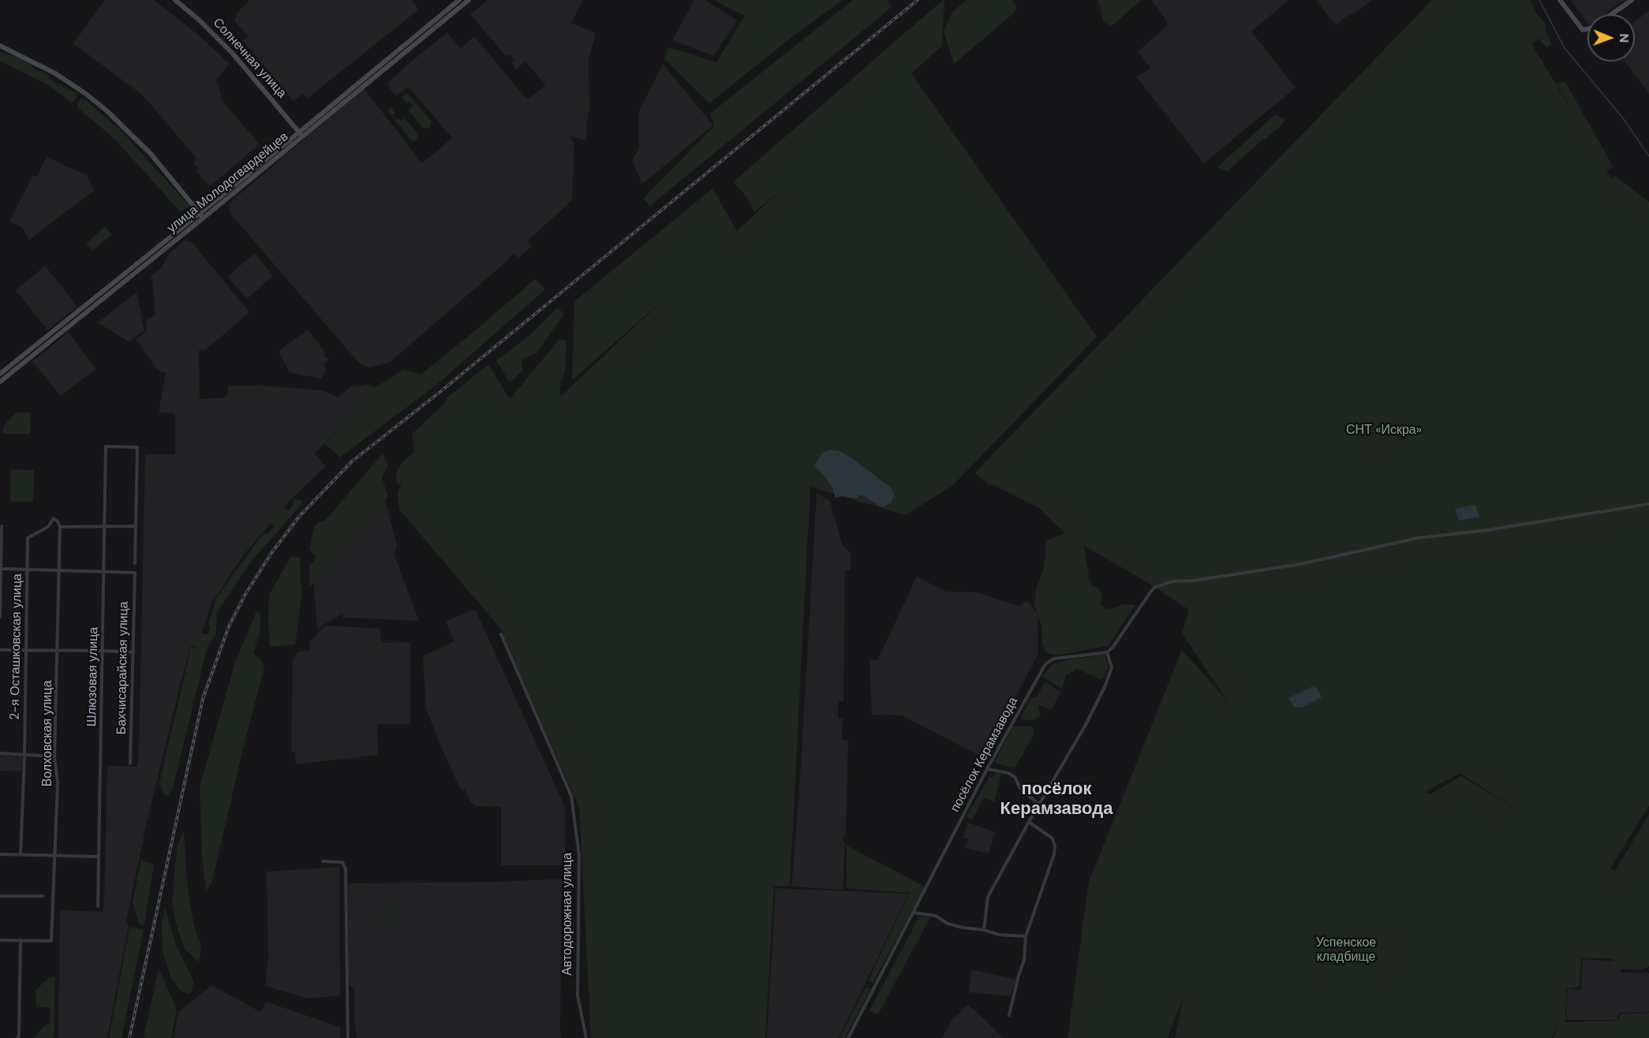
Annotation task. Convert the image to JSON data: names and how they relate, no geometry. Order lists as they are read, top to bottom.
{
  "streets": {
    "main road": ["Солнечная улица", "улица Молодогвардейцев"],
    "street": [
      "2-я Осташковская улица",
      "Бахчисарайская улица",
      "Шлюзовая улица",
      "Волховская улица",
      "посёлок Керамзавода",
      "Автодорожная улица"
    ]
  },
  "crossings": [
    ["Солнечная улица", "улица Молодогвардейцев"],
    ["2-я Осташковская улица", "Волховская улица"],
    ["Бахчисарайская улица", "Шлюзовая улица"]
  ],
  "districts": ["посёлок Керамзавода"],
  "parks": ["СНТ «Искра»", "Успенское кладбище"],
  "north": "right"
}
